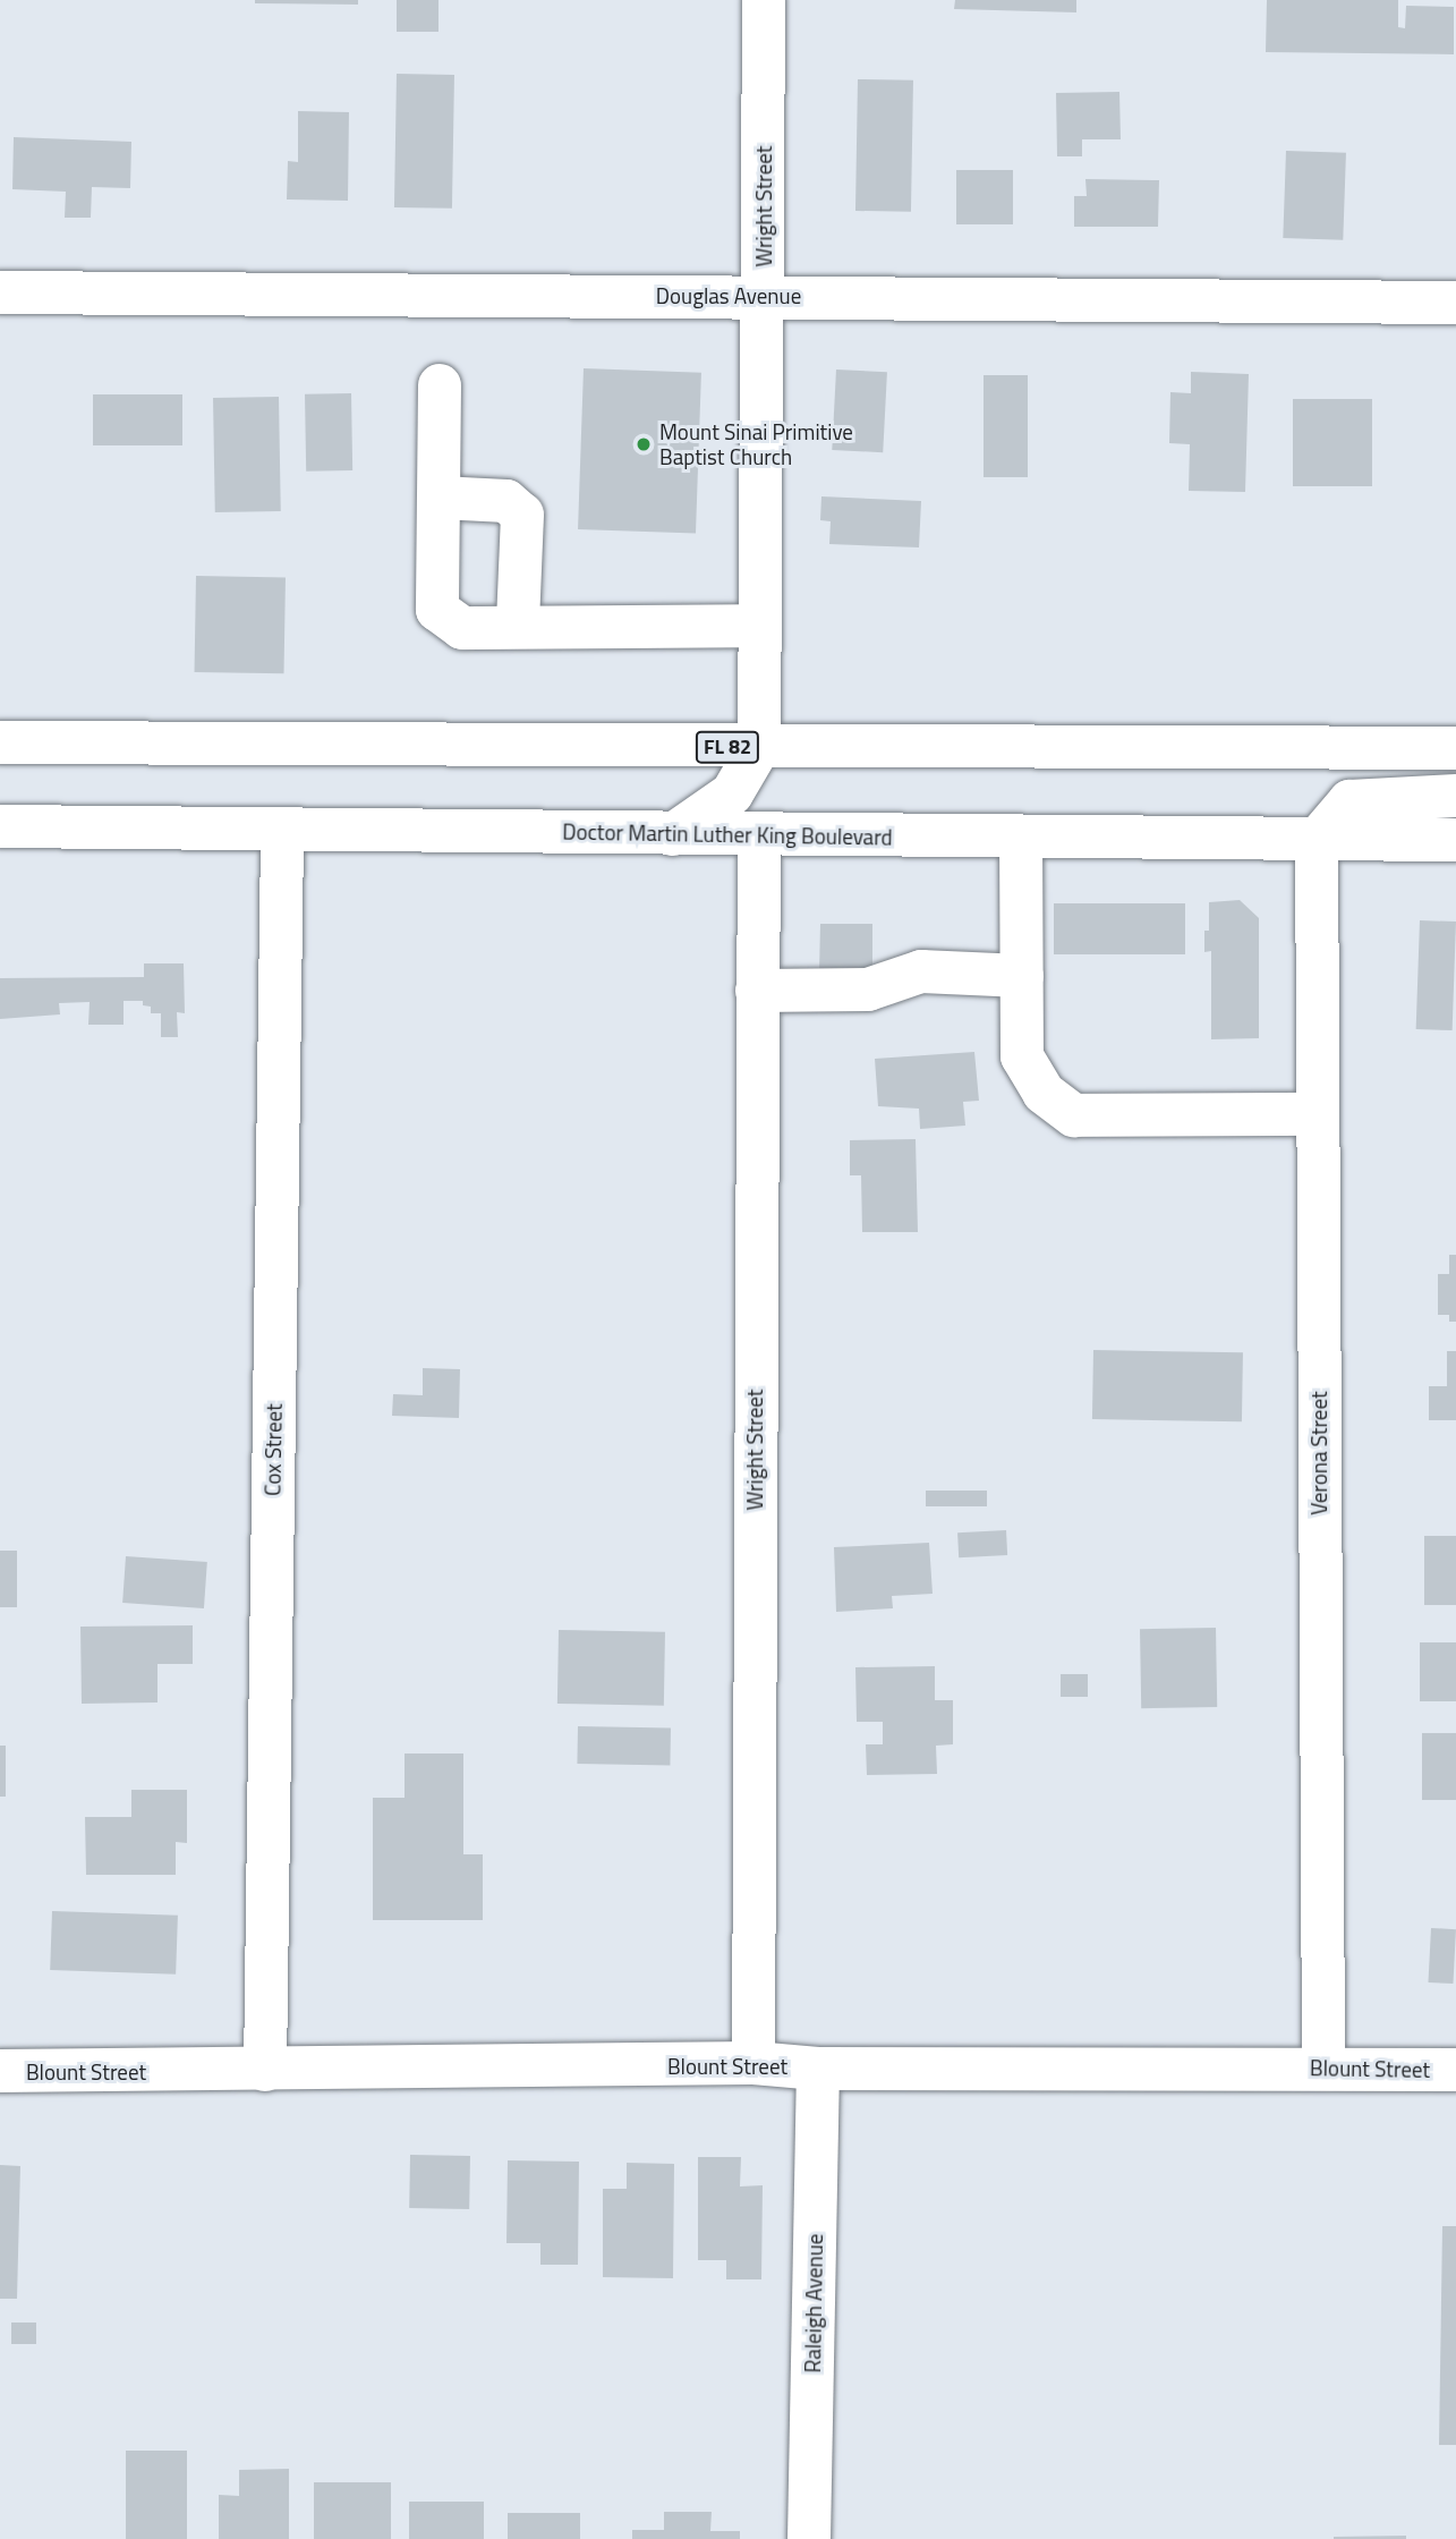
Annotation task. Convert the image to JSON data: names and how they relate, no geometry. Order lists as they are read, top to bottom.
{
  "streets": {
    "street": [
      "Wright Street",
      "Douglas Avenue",
      "FL 82",
      "Doctor Martin Luther King Boulevard",
      "Cox Street",
      "Verona Street",
      "Blount Street",
      "Raleigh Avenue"
    ]
  },
  "crossings": [
    ["Wright Street", "Douglas Avenue"],
    ["Wright Street", "FL 82"],
    ["Wright Street", "Doctor Martin Luther King Boulevard"],
    ["Wright Street", "Blount Street"],
    ["Doctor Martin Luther King Boulevard", "Cox Street"],
    ["Doctor Martin Luther King Boulevard", "Verona Street"],
    ["Cox Street", "Blount Street"],
    ["Verona Street", "Blount Street"],
    ["Blount Street", "Raleigh Avenue"]
  ],
  "places": ["Mount Sinai Primitive Baptist Church"]
}
